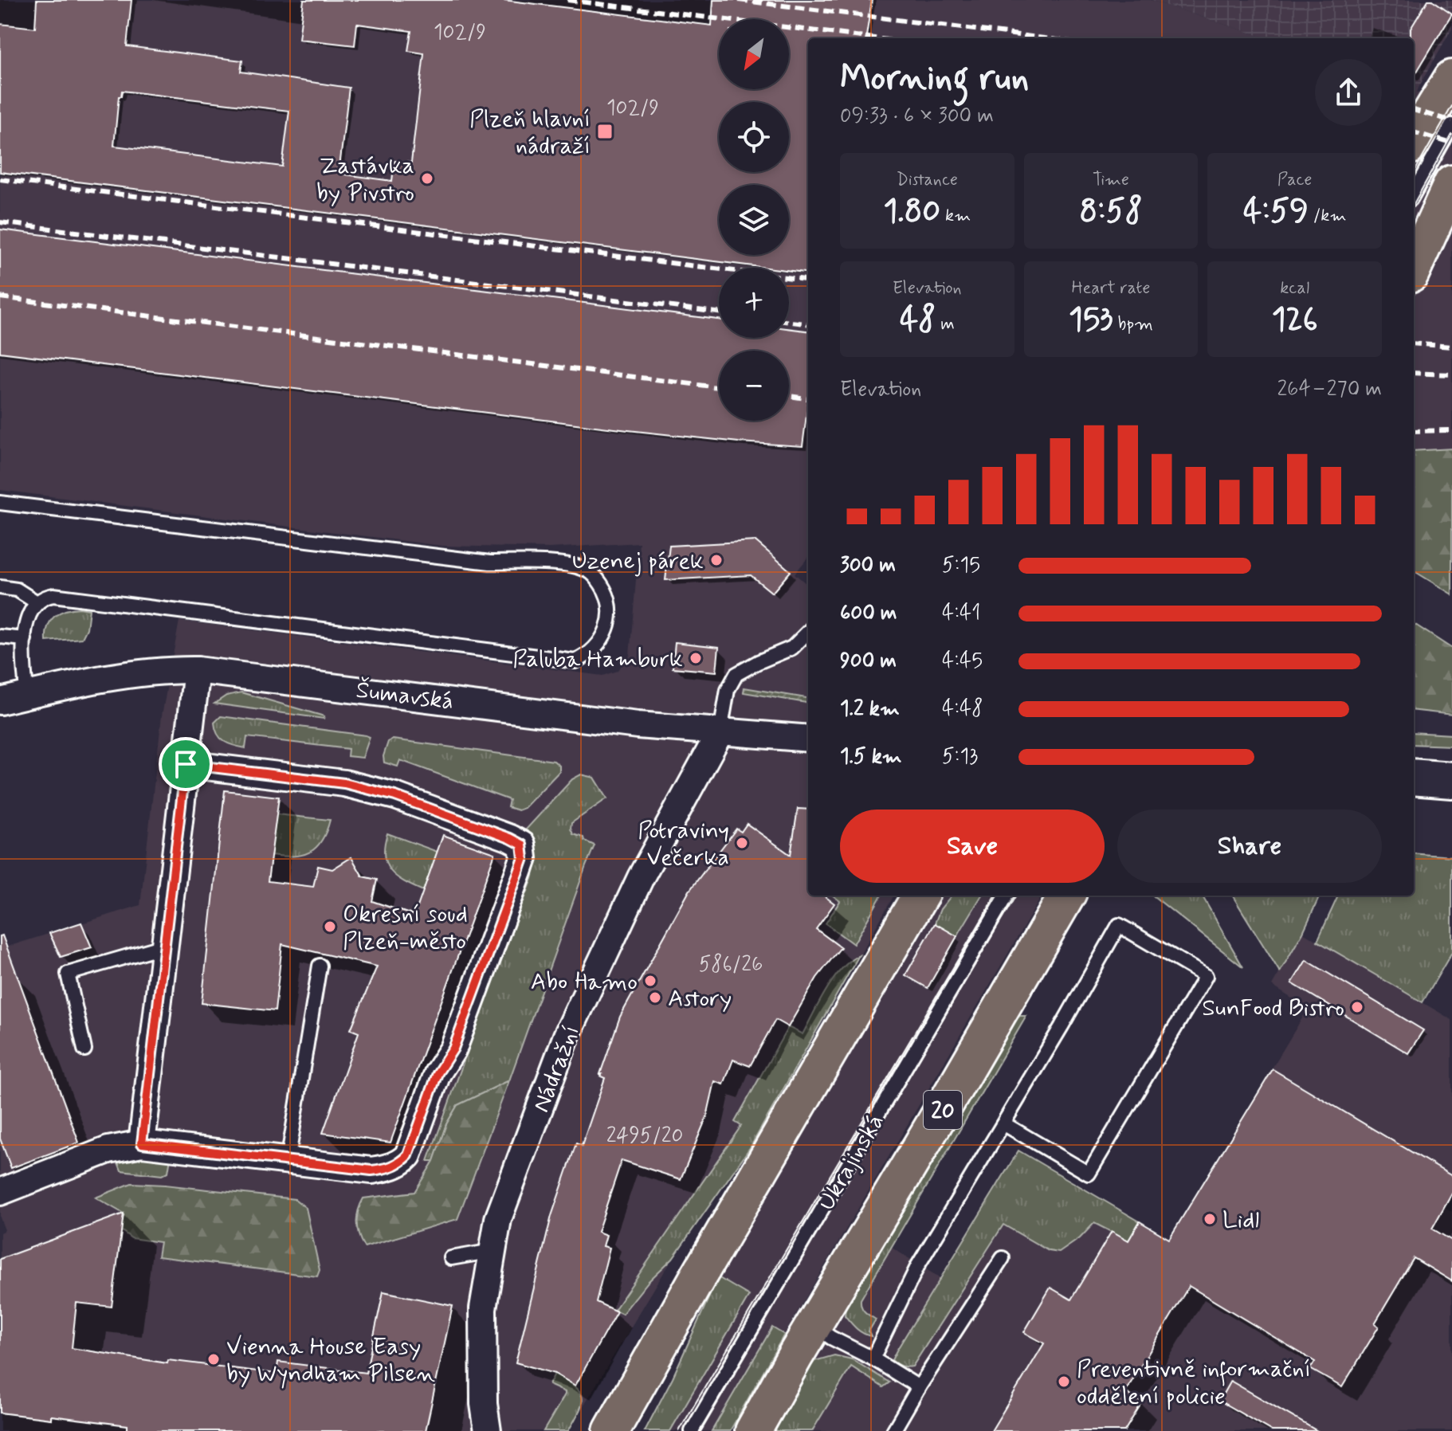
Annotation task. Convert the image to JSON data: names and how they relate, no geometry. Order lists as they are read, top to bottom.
{
  "streets": {
    "main road": ["20"],
    "street": ["Šumavská", "Nádražní"],
    "lane": ["Ukrajinská"]
  },
  "crossings": [
    ["Šumavská", "Nádražní"]
  ],
  "places": {
    "transit": ["Plzeň hlavní nádraží"],
    "other": [
      "Zastávka by Pivstro",
      "Uzenej párek",
      "Paluba Hamburk",
      "Potraviny Večerka",
      "Okresní soud Plzeň-město",
      "Abo Hamo",
      "Astory",
      "SunFood Bistro",
      "Lidl",
      "Vienna House Easy by Wyndham Pilsen",
      "Preventivně informační oddělení policie"
    ]
  },
  "house_numbers": [
    "102/9",
    "102/9",
    "586/26",
    "2495/20"
  ],
  "north": "bottom left",
  "page": {
    "map_buttons": ["+", "−"],
    "heading": ["Morning run", "09:33 · 6 × 300 m"],
    "stats": [
      ["Distance", "1.80 km"],
      ["Time", "8:58"],
      ["Pace", "4:59 /km"],
      ["Elevation", "48 m"],
      ["Heart rate", "153 bpm"],
      ["kcal", "126"]
    ],
    "chart": ["Elevation", "264–270 m"],
    "list": [
      {
        "name": "300 m",
        "note": "5:15"
      },
      {
        "name": "600 m",
        "note": "4:41"
      },
      {
        "name": "900 m",
        "note": "4:45"
      },
      {
        "name": "1.2 km",
        "note": "4:48"
      },
      {
        "name": "1.5 km",
        "note": "5:13"
      }
    ],
    "buttons": ["Save", "Share"]
  }
}
